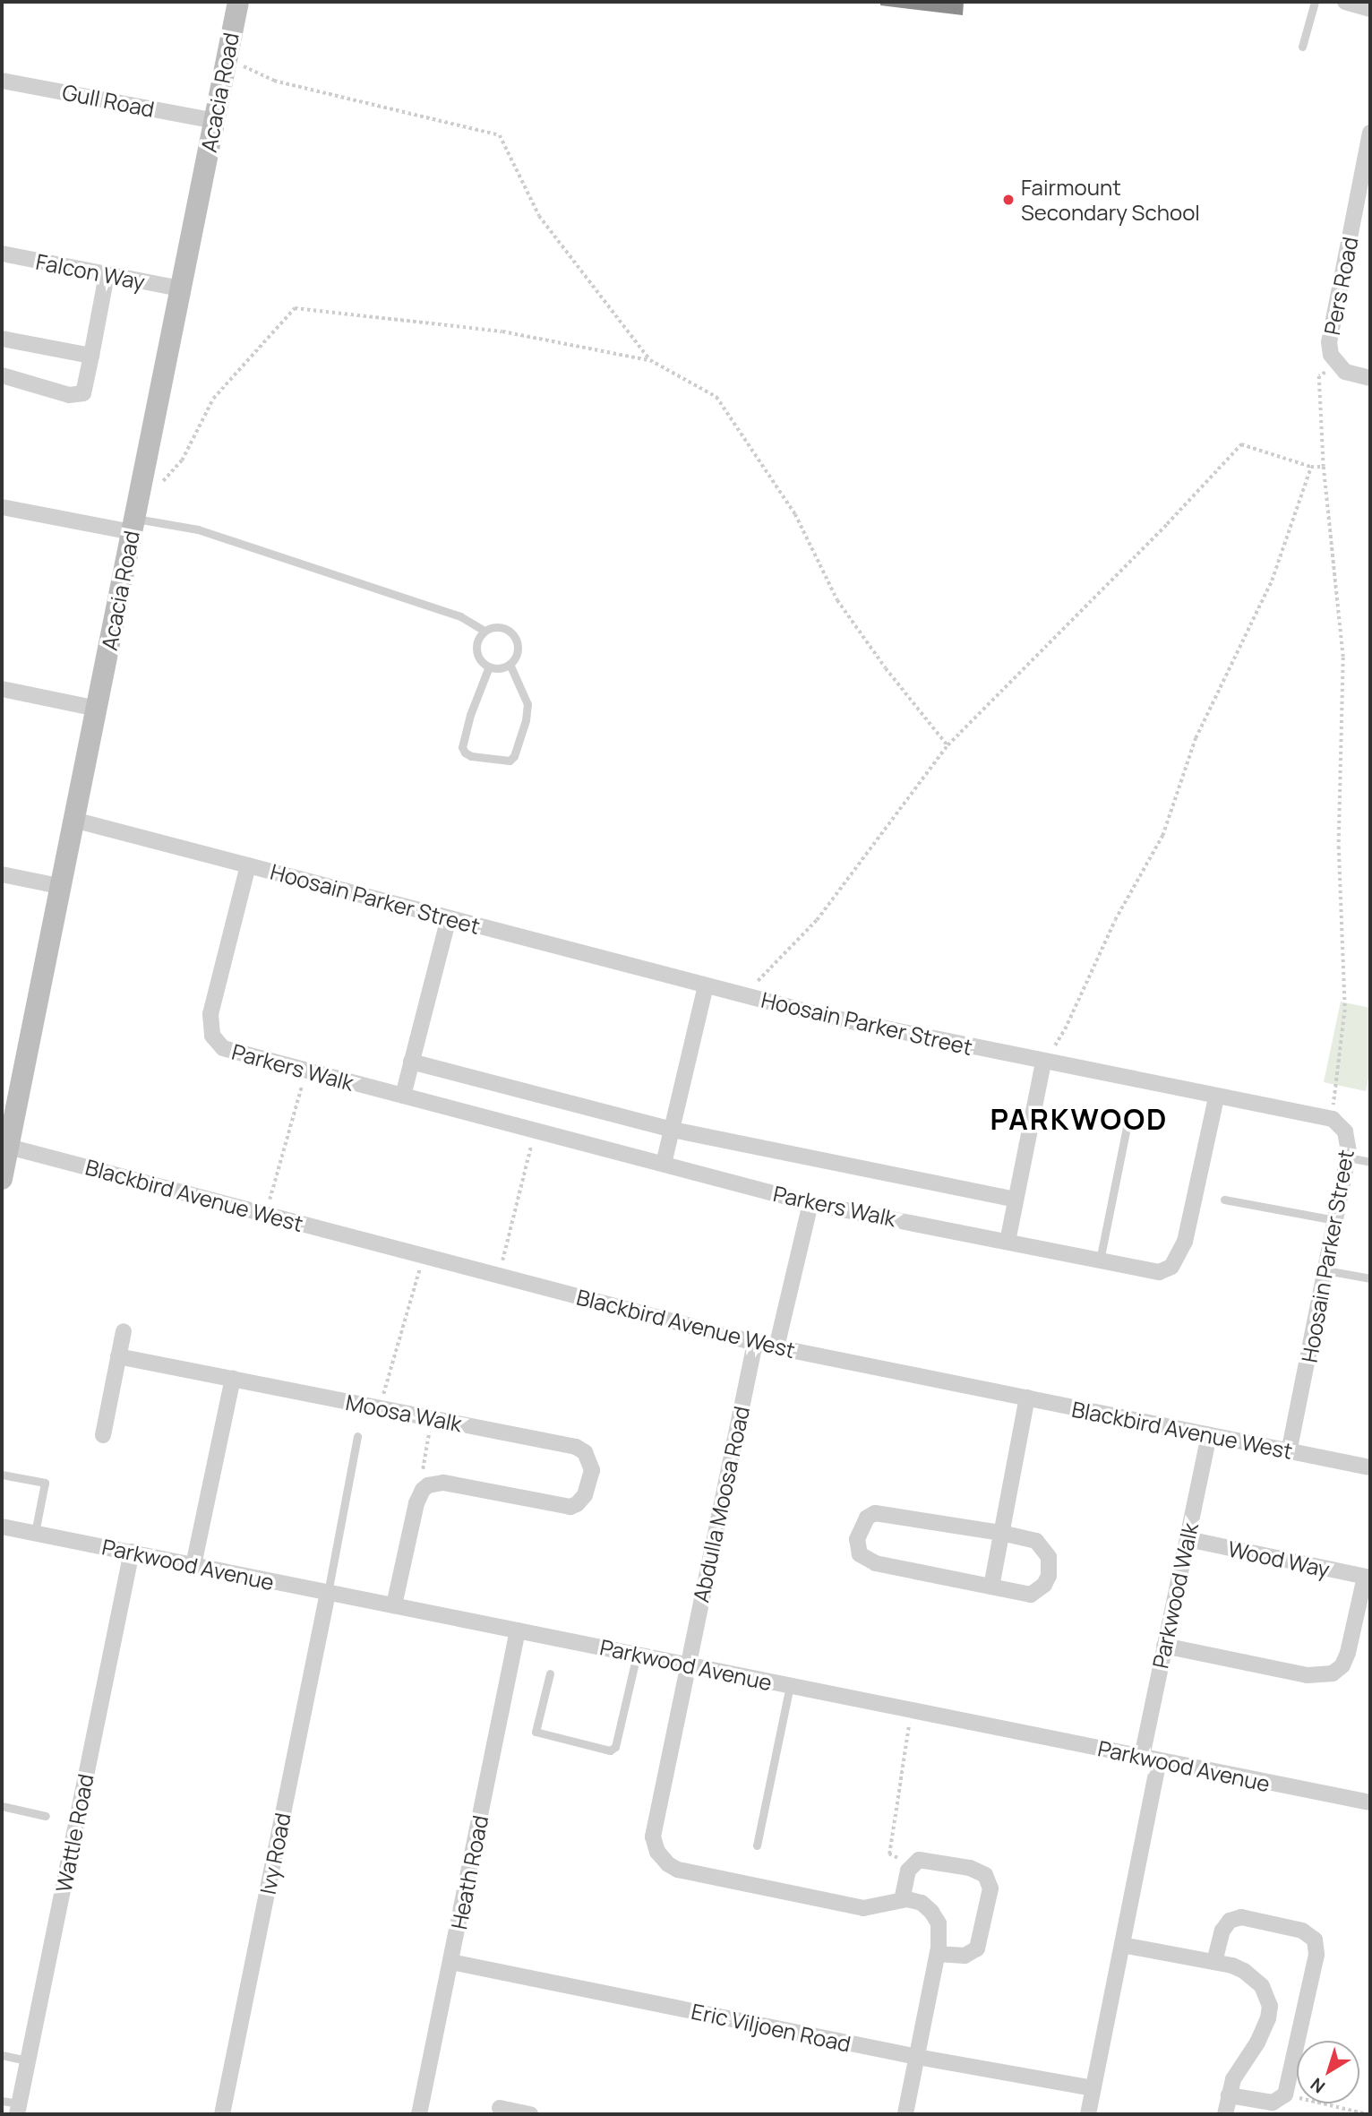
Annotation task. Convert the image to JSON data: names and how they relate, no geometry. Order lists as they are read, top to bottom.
{
  "streets": {
    "street": [
      "Acacia Road",
      "Gull Road",
      "Falcon Way",
      "Pers Road",
      "Hoosain Parker Street",
      "Parkers Walk",
      "Blackbird Avenue West",
      "Moosa Walk",
      "Abdulla Moosa Road",
      "Wood Way",
      "Parkwood Avenue",
      "Parkwood Walk",
      "Wattle Road",
      "Ivy Road",
      "Heath Road",
      "Eric Viljoen Road"
    ]
  },
  "crossings": [
    ["Acacia Road", "Gull Road"],
    ["Acacia Road", "Falcon Way"],
    ["Acacia Road", "Hoosain Parker Street"],
    ["Acacia Road", "Blackbird Avenue West"],
    ["Hoosain Parker Street", "Parkers Walk"],
    ["Hoosain Parker Street", "Blackbird Avenue West"],
    ["Blackbird Avenue West", "Abdulla Moosa Road"],
    ["Blackbird Avenue West", "Parkwood Walk"],
    ["Abdulla Moosa Road", "Parkwood Avenue"],
    ["Wood Way", "Parkwood Walk"],
    ["Parkwood Avenue", "Parkwood Walk"],
    ["Parkwood Avenue", "Wattle Road"],
    ["Parkwood Avenue", "Ivy Road"],
    ["Parkwood Avenue", "Heath Road"],
    ["Heath Road", "Eric Viljoen Road"]
  ],
  "districts": ["PARKWOOD"],
  "places": ["Fairmount Secondary School"],
  "north": "bottom left"
}
